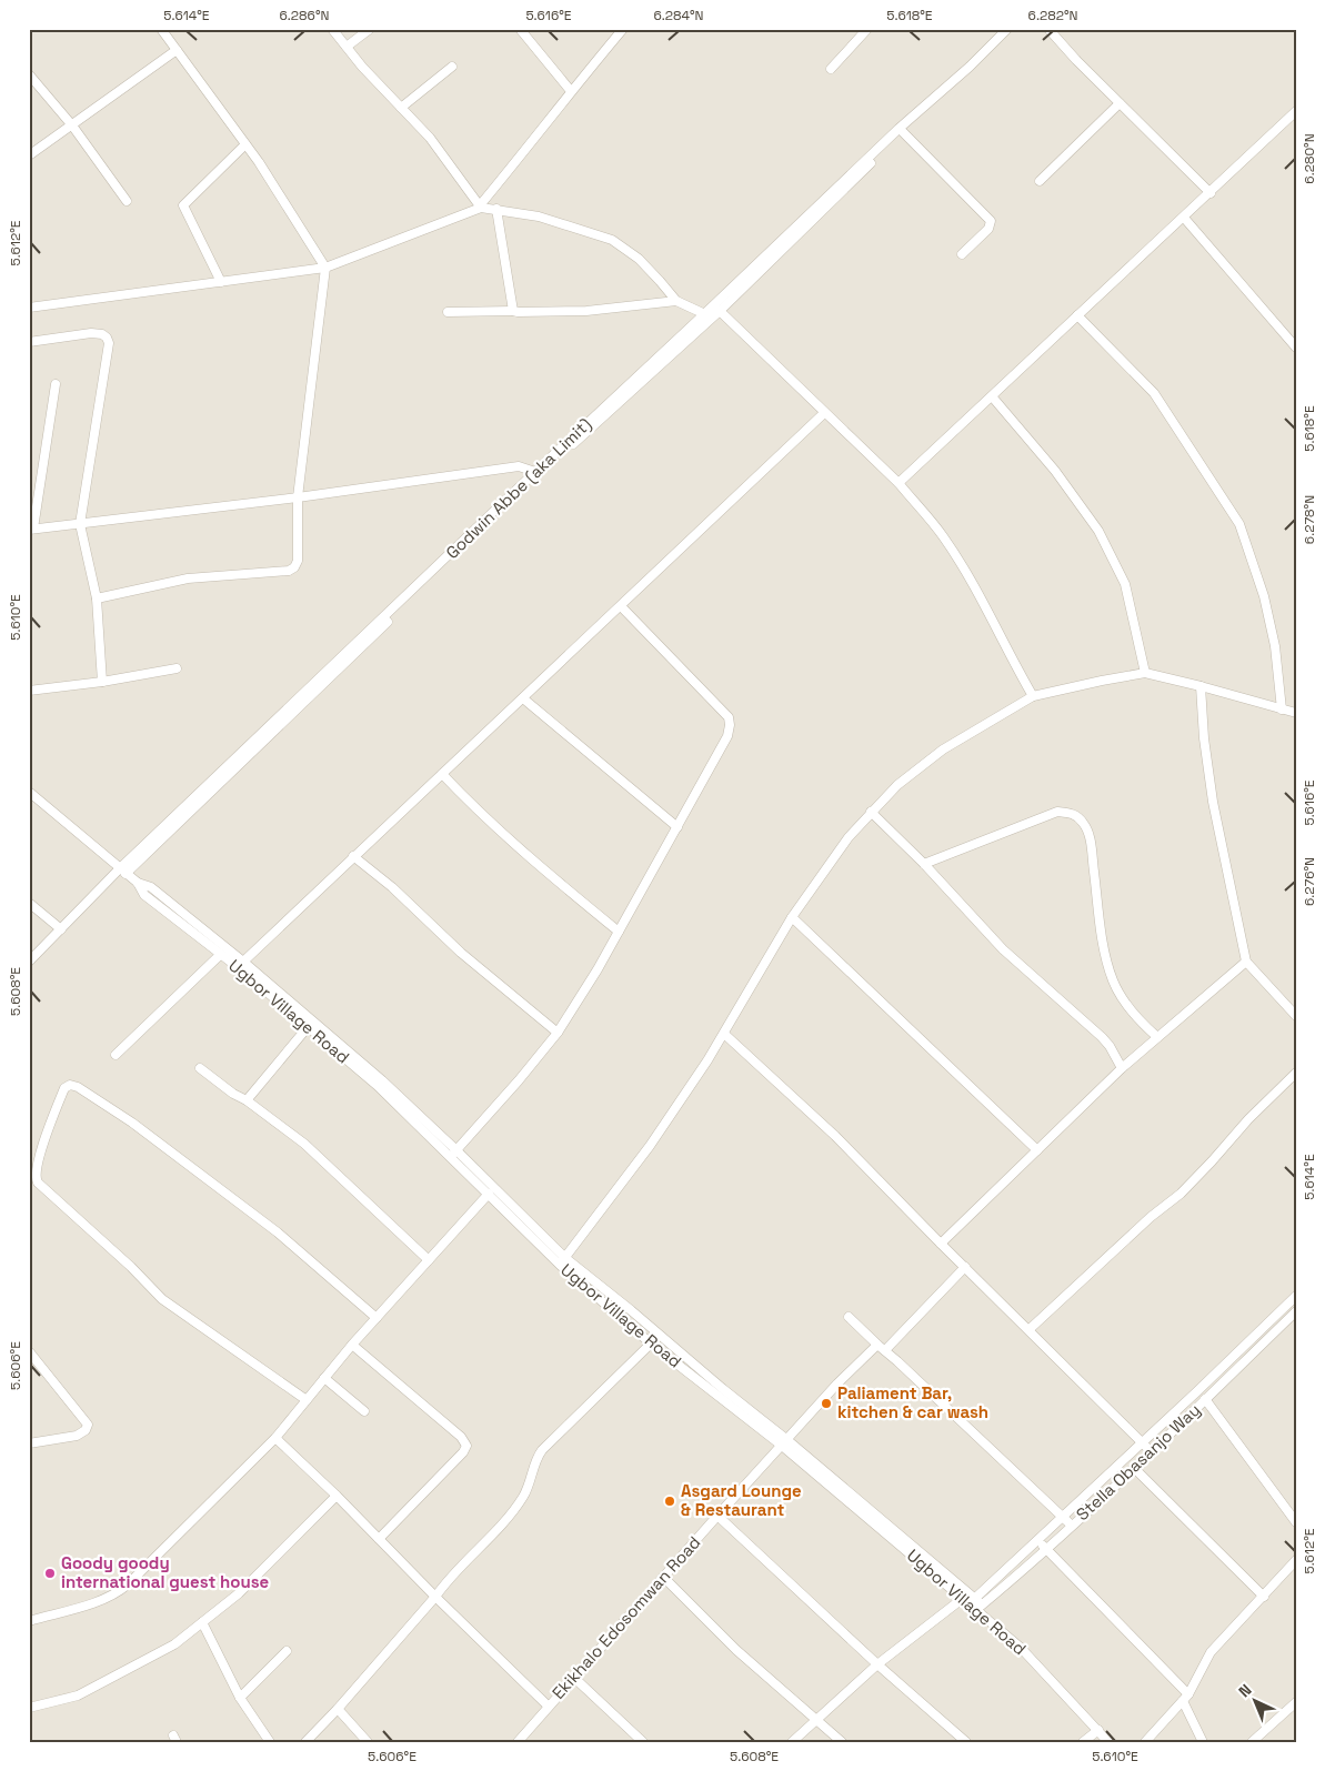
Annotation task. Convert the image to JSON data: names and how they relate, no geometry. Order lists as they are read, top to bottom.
{
  "streets": {
    "street": [
      "Godwin Abbe (aka Limit)",
      "Ugbor Village Road",
      "Stella Obasanjo Way",
      "Ekikhalo Edosomwan Road"
    ]
  },
  "crossings": [
    ["Godwin Abbe (aka Limit)", "Ugbor Village Road"],
    ["Ugbor Village Road", "Stella Obasanjo Way"],
    ["Ugbor Village Road", "Ekikhalo Edosomwan Road"]
  ],
  "places": ["Paliament Bar, kitchen & car wash", "Asgard Lounge & Restaurant", "Goody goody international guest house"],
  "north": "top left",
  "coordinates": [
    "5.614°E",
    "6.286°N",
    "5.616°E",
    "6.284°N",
    "5.618°E",
    "6.282°N",
    "6.280°N",
    "5.612°E",
    "6.278°N",
    "5.610°E",
    "6.276°N",
    "5.608°E",
    "5.606°E"
  ]
}
